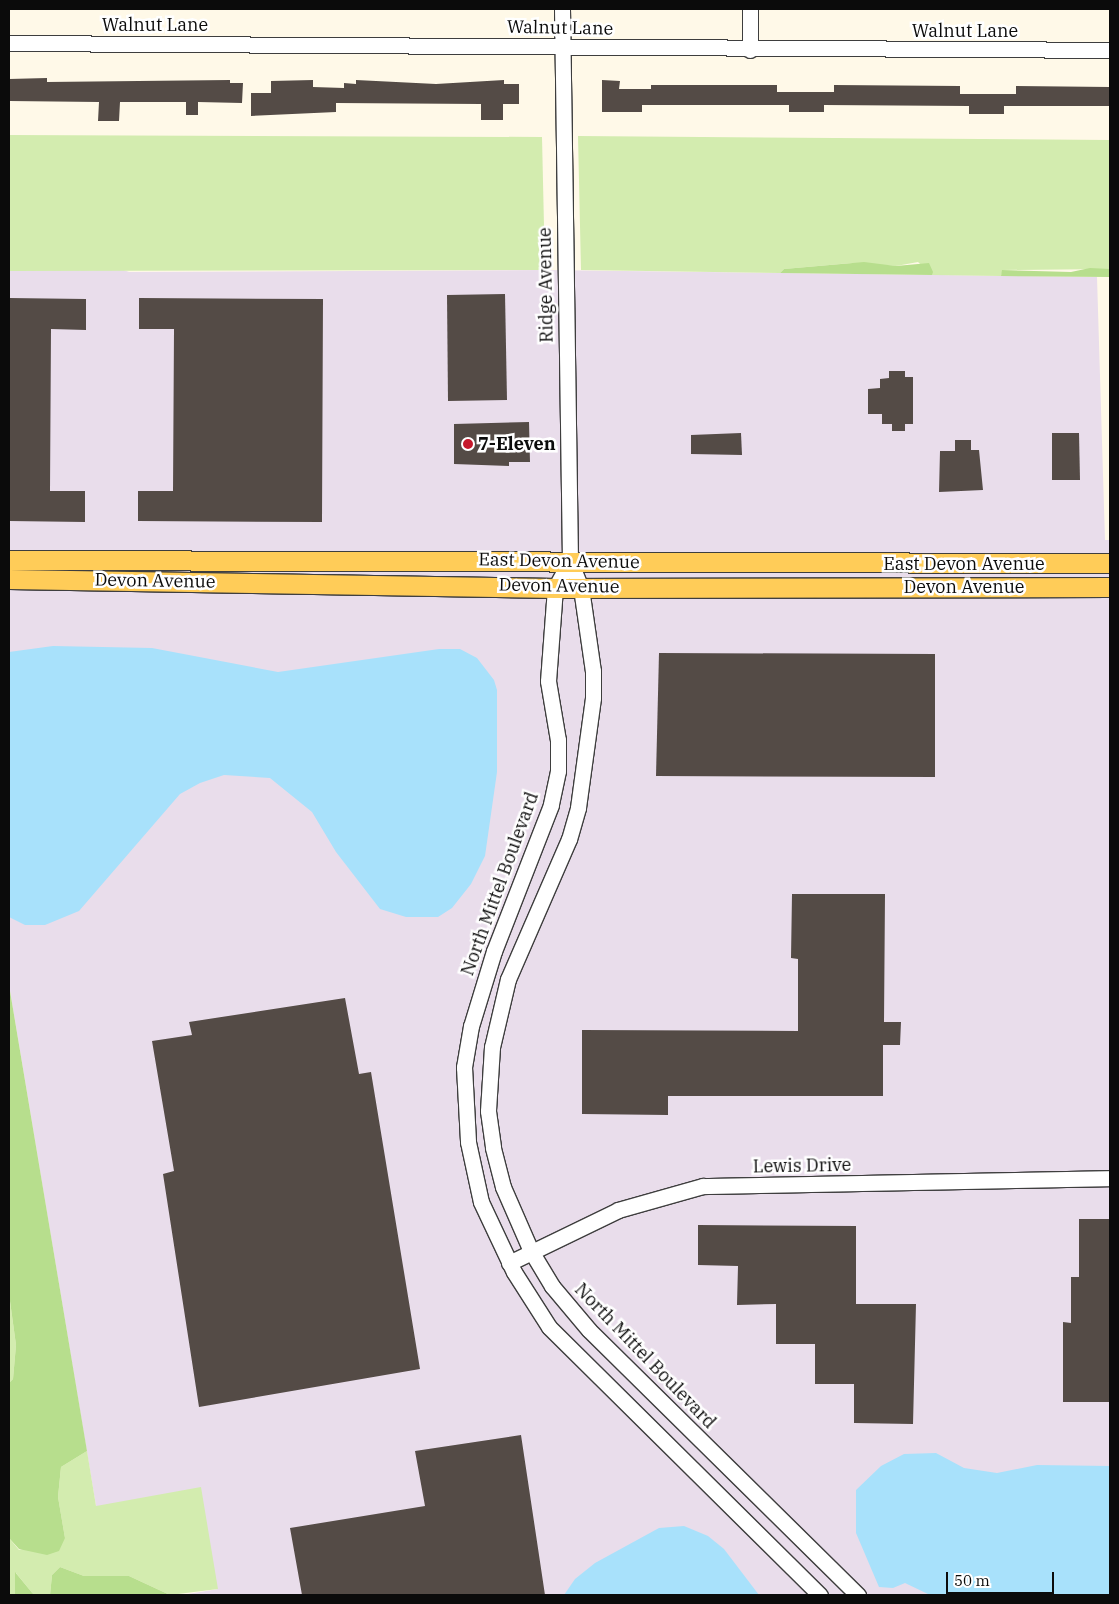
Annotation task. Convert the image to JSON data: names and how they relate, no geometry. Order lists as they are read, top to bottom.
{
  "streets": {
    "main road": ["East Devon Avenue", "Devon Avenue"],
    "street": [
      "Walnut Lane",
      "Ridge Avenue",
      "North Mittel Boulevard",
      "Lewis Drive"
    ]
  },
  "crossings": [
    ["Walnut Lane", "Ridge Avenue"],
    ["Ridge Avenue", "East Devon Avenue"],
    ["Ridge Avenue", "North Mittel Boulevard"],
    ["East Devon Avenue", "North Mittel Boulevard"],
    ["Devon Avenue", "North Mittel Boulevard"],
    ["North Mittel Boulevard", "Lewis Drive"]
  ],
  "places": ["7-Eleven"],
  "scale_bar": "50 m"
}
